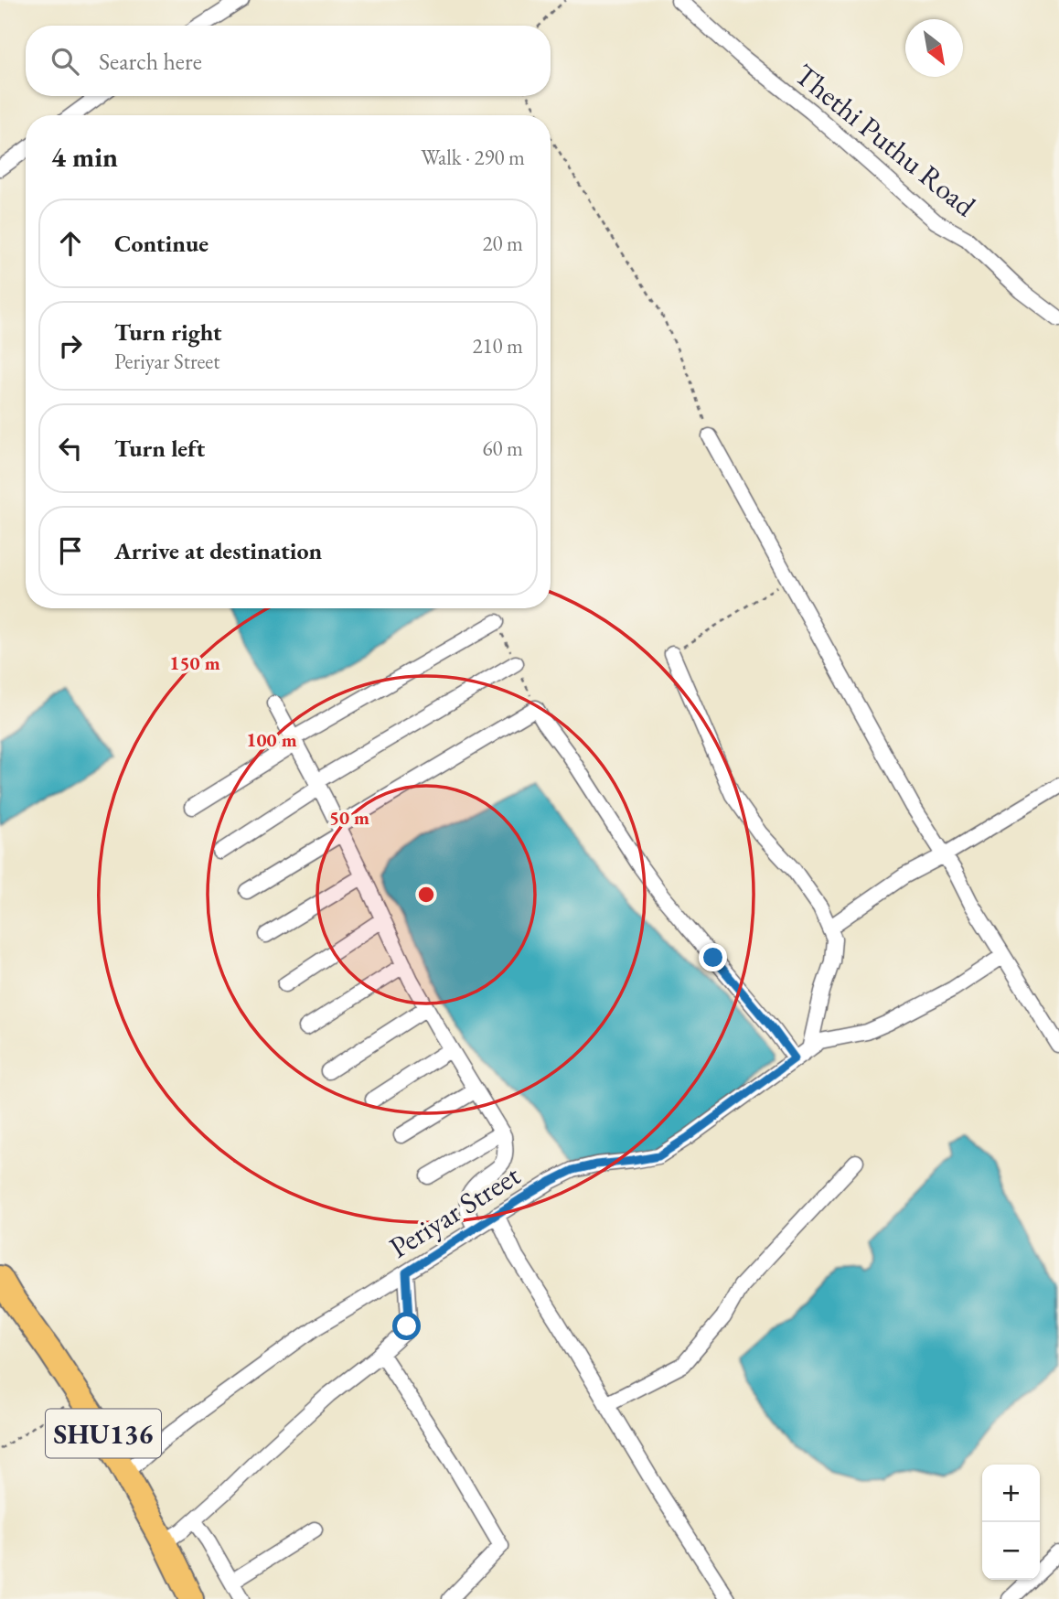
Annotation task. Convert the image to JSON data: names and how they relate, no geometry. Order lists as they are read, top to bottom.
{
  "streets": {
    "main road": ["SHU136"],
    "street": ["Thethi Puthu Road", "Periyar Street"]
  },
  "crossings": [
    ["Periyar Street", "SHU136"]
  ],
  "north": "bottom right",
  "page": {
    "search": "Search here",
    "heading": ["4 min", "Walk · 290 m"],
    "list": [
      ["Continue", "20 m"],
      ["Turn right", "Periyar Street", "210 m"],
      ["Turn left", "60 m"],
      "Arrive at destination"
    ],
    "map_buttons": ["+", "−"]
  },
  "rings": ["150 m", "100 m", "50 m"]
}
